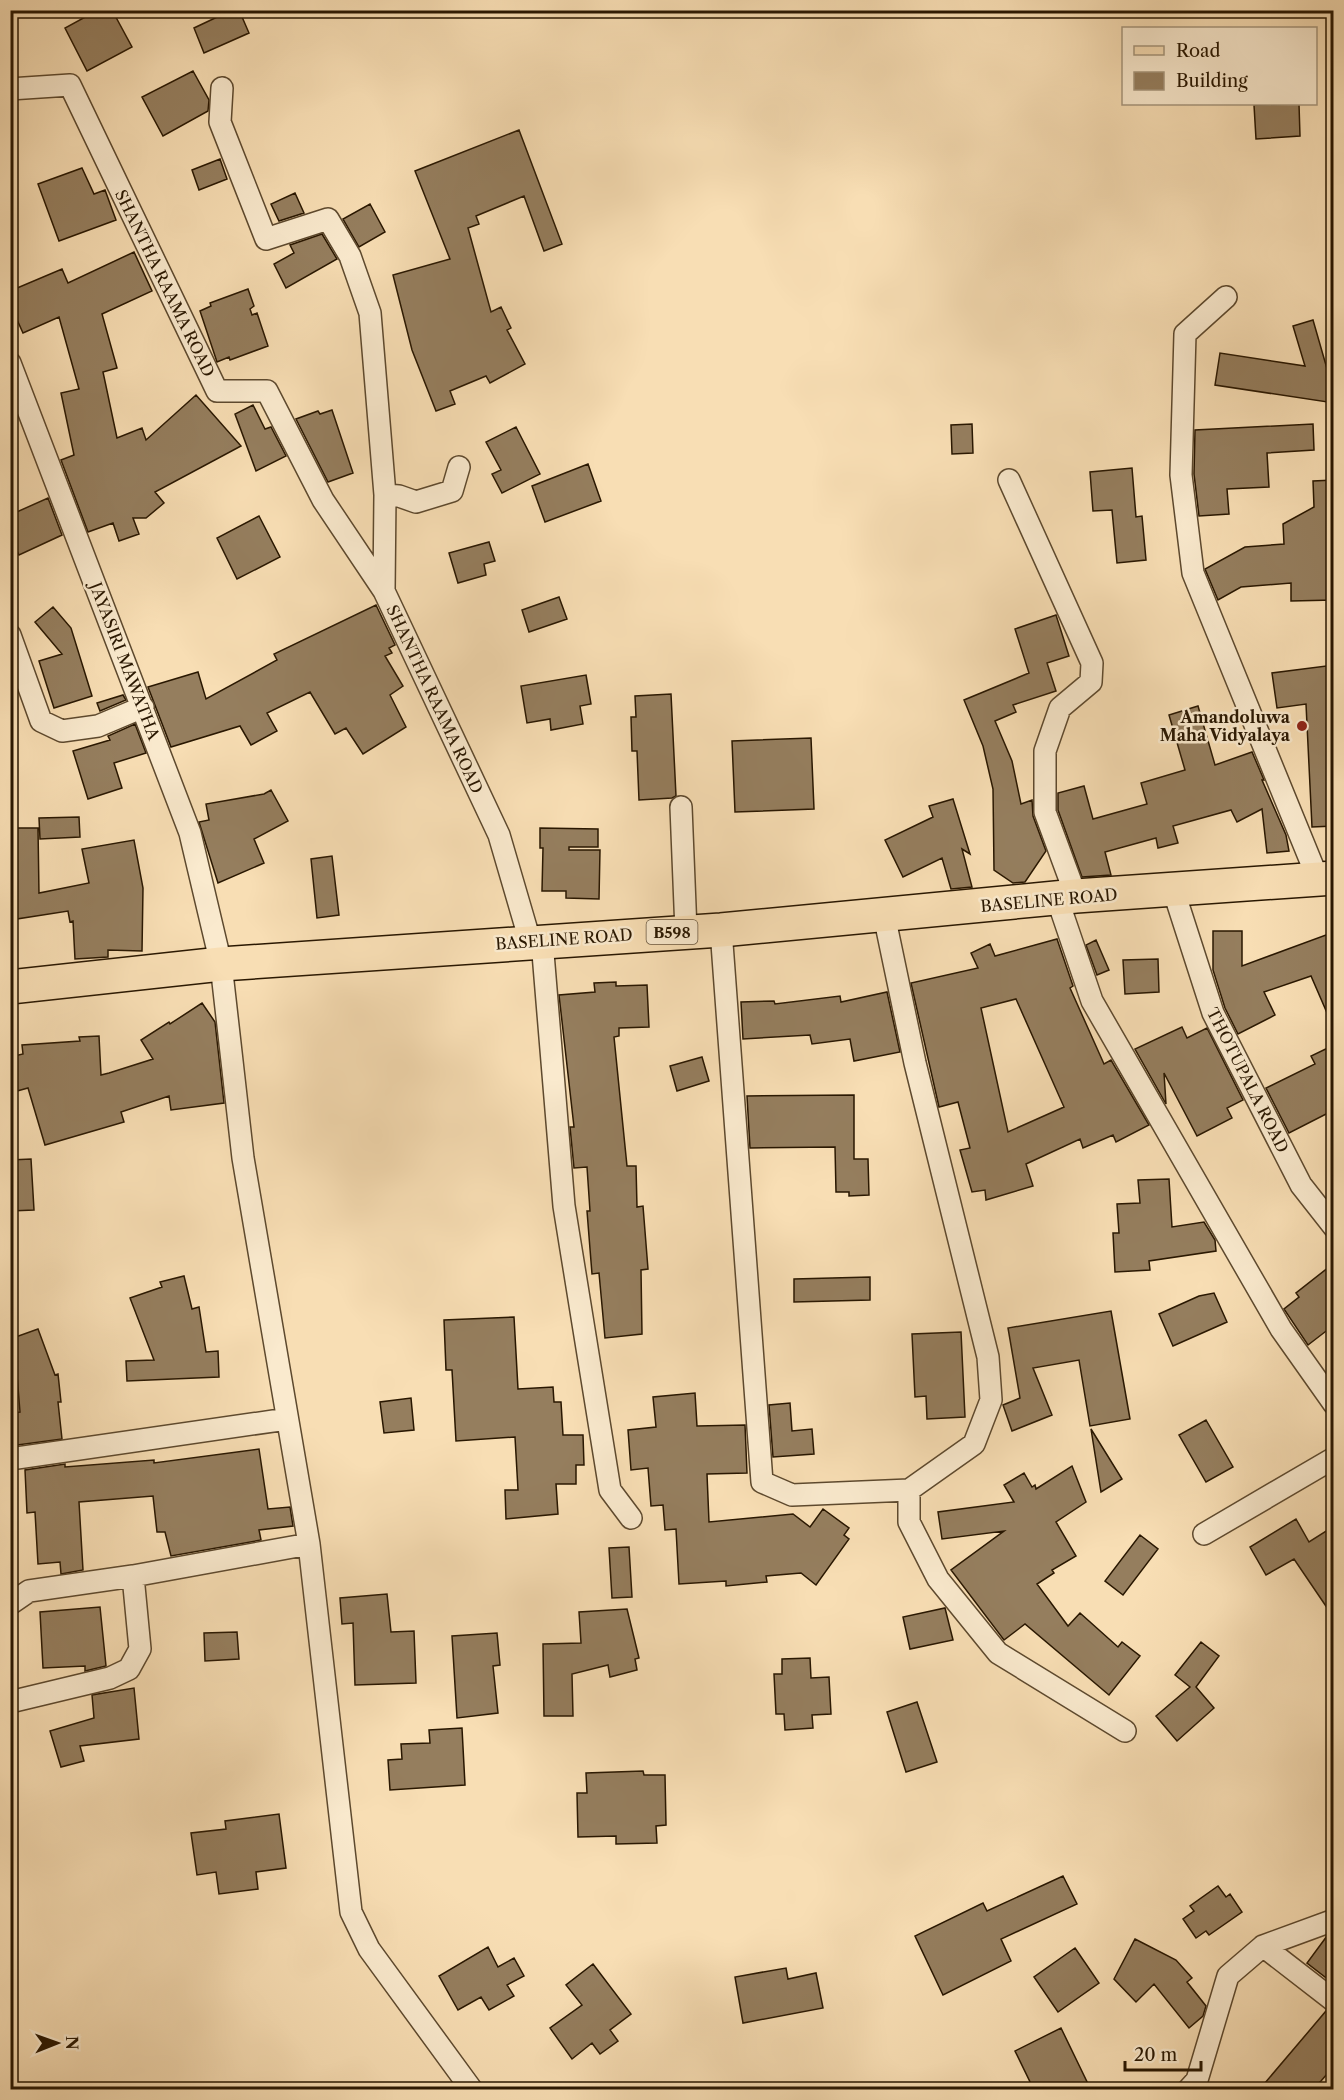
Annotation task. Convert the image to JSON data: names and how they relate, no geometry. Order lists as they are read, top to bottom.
{
  "streets": {
    "main road": ["BASELINE ROAD", "B598"],
    "street": ["SHANTHA RAAMA ROAD", "JAYASIRI MAWATHA", "THOTUPALA ROAD"]
  },
  "crossings": [
    ["SHANTHA RAAMA ROAD", "BASELINE ROAD"],
    ["JAYASIRI MAWATHA", "BASELINE ROAD"],
    ["BASELINE ROAD", "THOTUPALA ROAD"]
  ],
  "places": ["Amandoluwa Maha Vidyalaya"],
  "legend": ["Road", "Building"],
  "scale_bar": "20 m",
  "north": "right"
}
